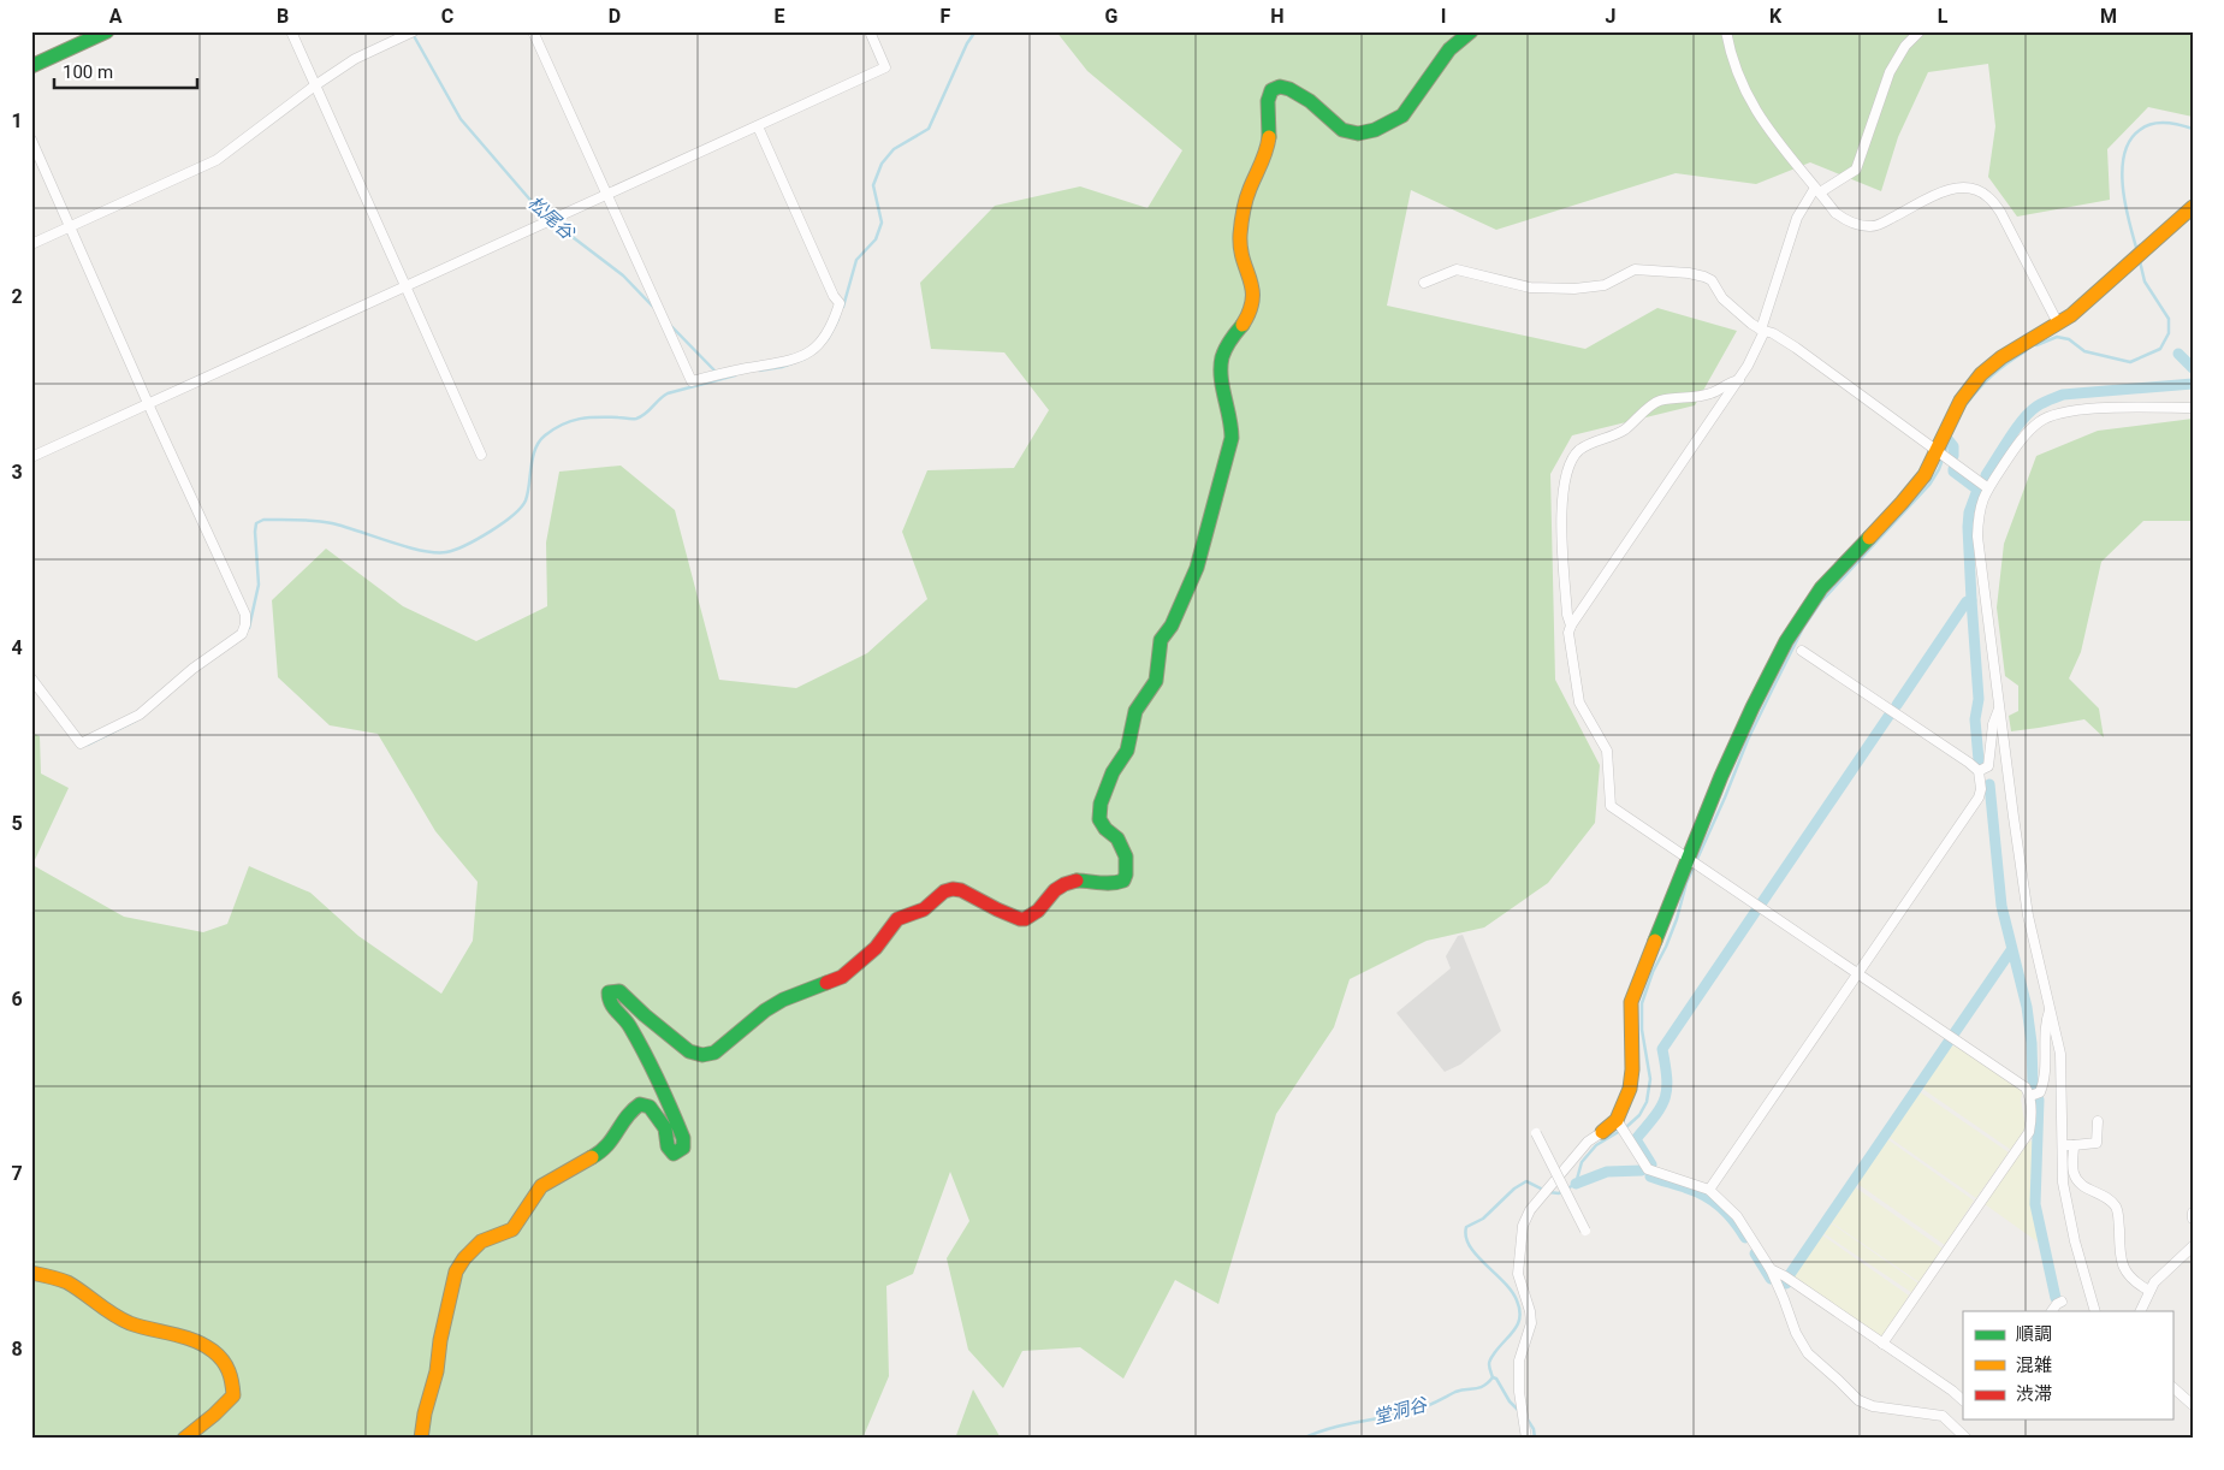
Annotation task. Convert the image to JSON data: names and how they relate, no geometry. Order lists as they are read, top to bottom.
{
  "water": ["松尾谷", "堂洞谷"],
  "legend": ["順調", "混雑", "渋滞"],
  "scale_bar": "100 m",
  "grid": {
    "columns": [
      "A",
      "B",
      "C",
      "D",
      "E",
      "F",
      "G",
      "H",
      "I",
      "J",
      "K",
      "L",
      "M"
    ],
    "rows": [
      "1",
      "2",
      "3",
      "4",
      "5",
      "6",
      "7",
      "8"
    ]
  }
}
